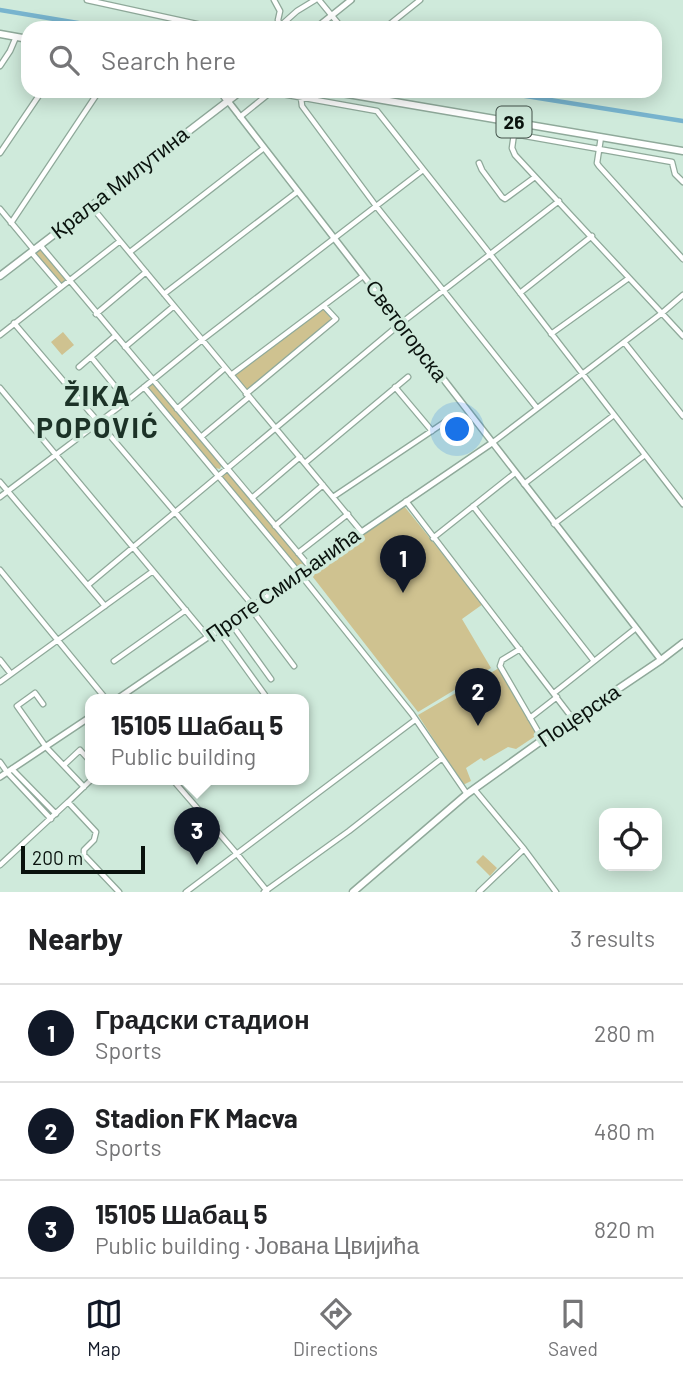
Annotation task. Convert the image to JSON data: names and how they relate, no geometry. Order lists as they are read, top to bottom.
{
  "streets": {
    "main road": ["26", "Краља Милутина", "Поцерска"],
    "street": ["Светогорска", "Проте Смиљанића"]
  },
  "crossings": [
    ["Светогорска", "Проте Смиљанића"],
    ["Светогорска", "Поцерска"]
  ],
  "districts": ["ŽIKA POPOVIĆ"],
  "scale_bar": "200 m",
  "page": {
    "search": "Search here",
    "pins": ["1", "2", "3"],
    "popup": ["15105 Шабац 5", "Public building"],
    "scale": "200 m",
    "heading": ["Nearby", "3 results"],
    "list": [
      {
        "mark": "1",
        "name": "Градски стадион",
        "note": "Sports",
        "value": "280 m"
      },
      {
        "mark": "2",
        "name": "Stadion FK Macva",
        "note": "Sports",
        "value": "480 m"
      },
      {
        "mark": "3",
        "name": "15105 Шабац 5",
        "note": "Public building · Јована Цвијића",
        "value": "820 m"
      }
    ],
    "nav": ["Map", "Directions", "Saved"]
  }
}
